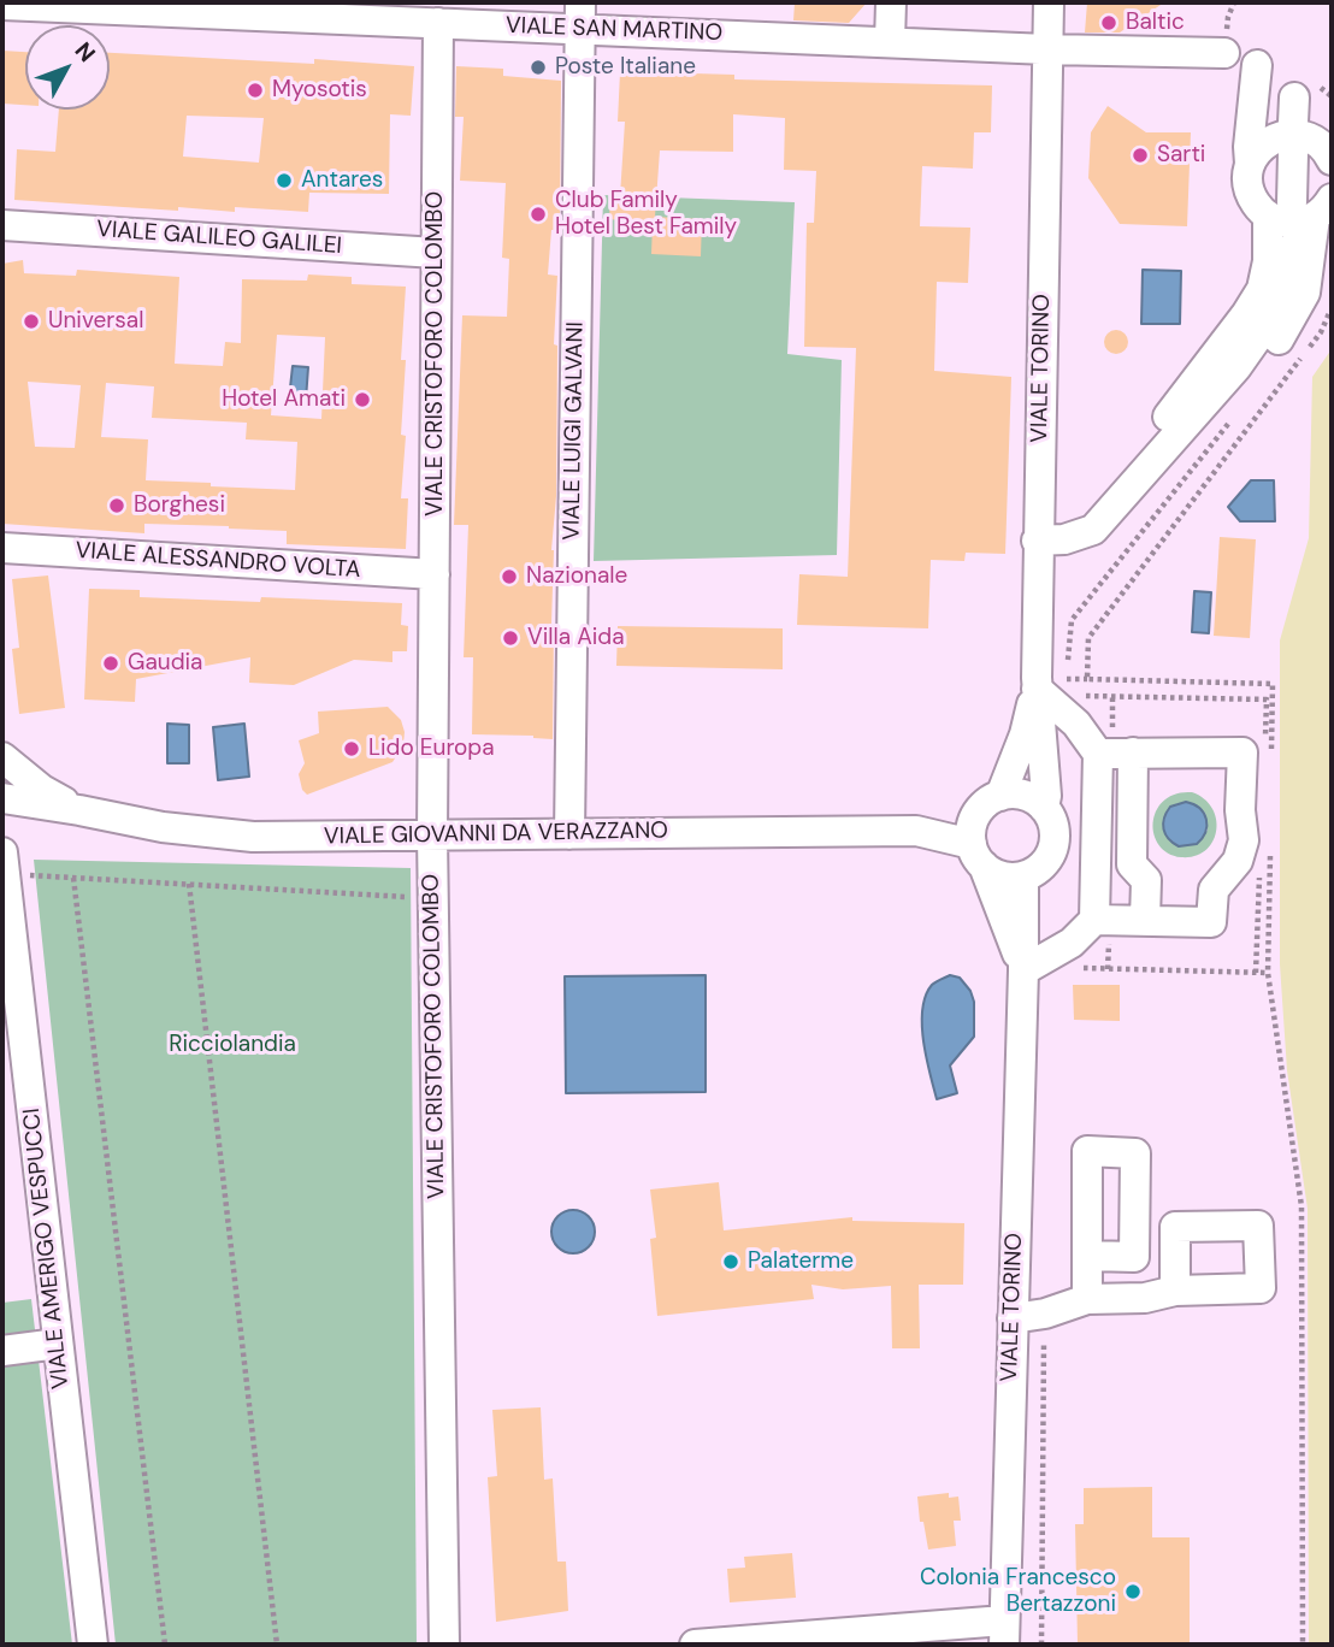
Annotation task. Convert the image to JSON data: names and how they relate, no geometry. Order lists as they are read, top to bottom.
{
  "streets": {
    "street": [
      "VIALE SAN MARTINO",
      "VIALE GALILEO GALILEI",
      "VIALE CRISTOFORO COLOMBO",
      "VIALE TORINO",
      "VIALE LUIGI GALVANI",
      "VIALE ALESSANDRO VOLTA",
      "VIALE GIOVANNI DA VERAZZANO",
      "VIALE AMERIGO VESPUCCI"
    ]
  },
  "crossings": [
    ["VIALE SAN MARTINO", "VIALE CRISTOFORO COLOMBO"],
    ["VIALE SAN MARTINO", "VIALE TORINO"],
    ["VIALE SAN MARTINO", "VIALE LUIGI GALVANI"],
    ["VIALE GALILEO GALILEI", "VIALE CRISTOFORO COLOMBO"],
    ["VIALE CRISTOFORO COLOMBO", "VIALE ALESSANDRO VOLTA"],
    ["VIALE CRISTOFORO COLOMBO", "VIALE GIOVANNI DA VERAZZANO"],
    ["VIALE TORINO", "VIALE GIOVANNI DA VERAZZANO"],
    ["VIALE LUIGI GALVANI", "VIALE GIOVANNI DA VERAZZANO"]
  ],
  "parks": ["Ricciolandia"],
  "places": [
    "Baltic",
    "Poste Italiane",
    "Myosotis",
    "Sarti",
    "Antares",
    "Club Family Hotel Best Family",
    "Universal",
    "Hotel Amati",
    "Borghesi",
    "Nazionale",
    "Villa Aida",
    "Gaudia",
    "Lido Europa",
    "Palaterme",
    "Colonia Francesco Bertazzoni"
  ],
  "north": "top right"
}
